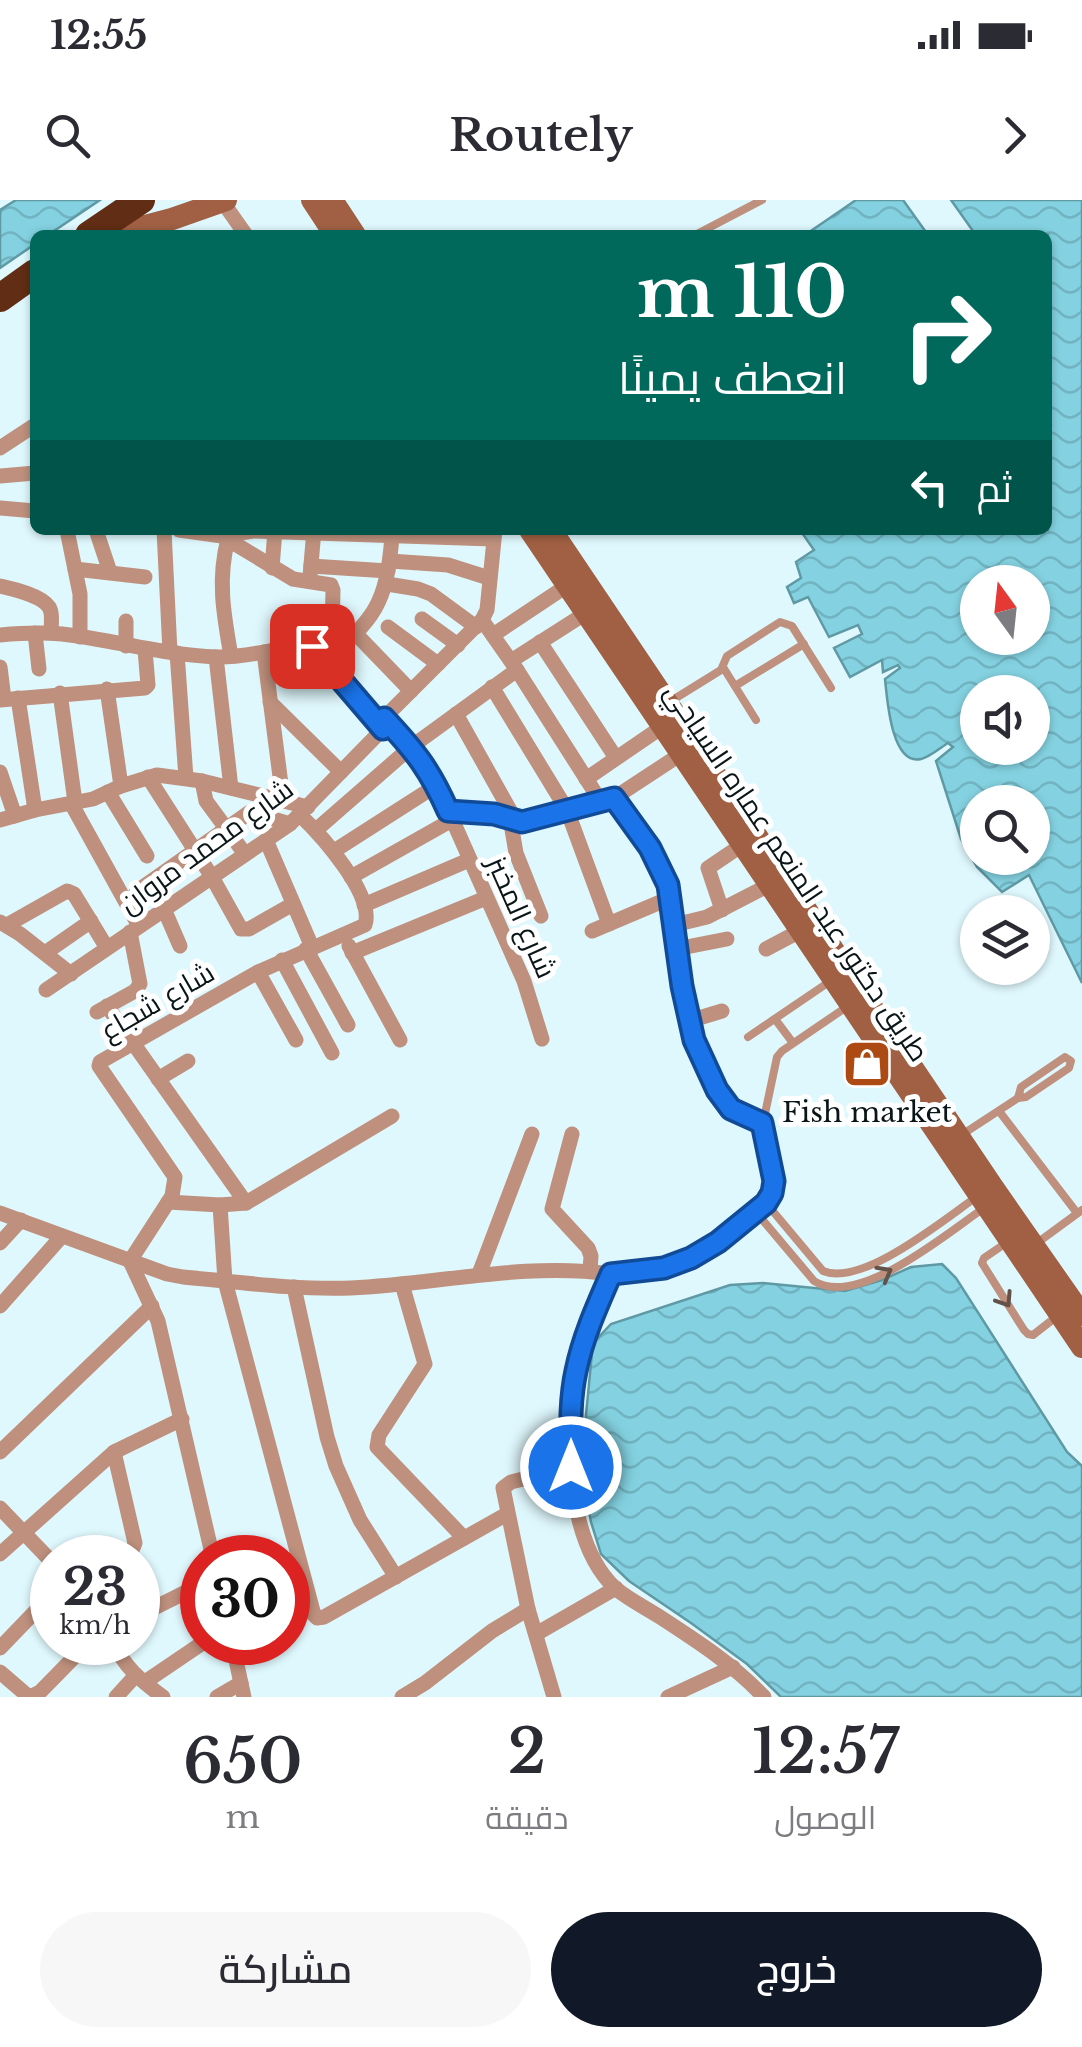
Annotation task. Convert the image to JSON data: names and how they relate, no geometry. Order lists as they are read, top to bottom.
{
  "streets": {
    "main road": ["طريق دكتور عبد المنعم عماره السياحي"],
    "street": ["شارع محمد مروان", "شارع المخبز", "شارع شجاع"]
  },
  "crossings": [
    ["شارع محمد مروان", "شارع المخبز"]
  ],
  "places": {
    "shop": ["Fish market"]
  },
  "north": "top",
  "page": {
    "status": "12:55",
    "header": "Routely",
    "turn": ["110 m", "انعطف يمينًا"],
    "then": "ثم",
    "speed": "23 km/h",
    "limit": "30",
    "eta": [
      "12:57",
      "الوصول",
      "2",
      "دقيقة",
      "650",
      "m"
    ],
    "buttons": ["خروج", "مشاركة"]
  }
}
